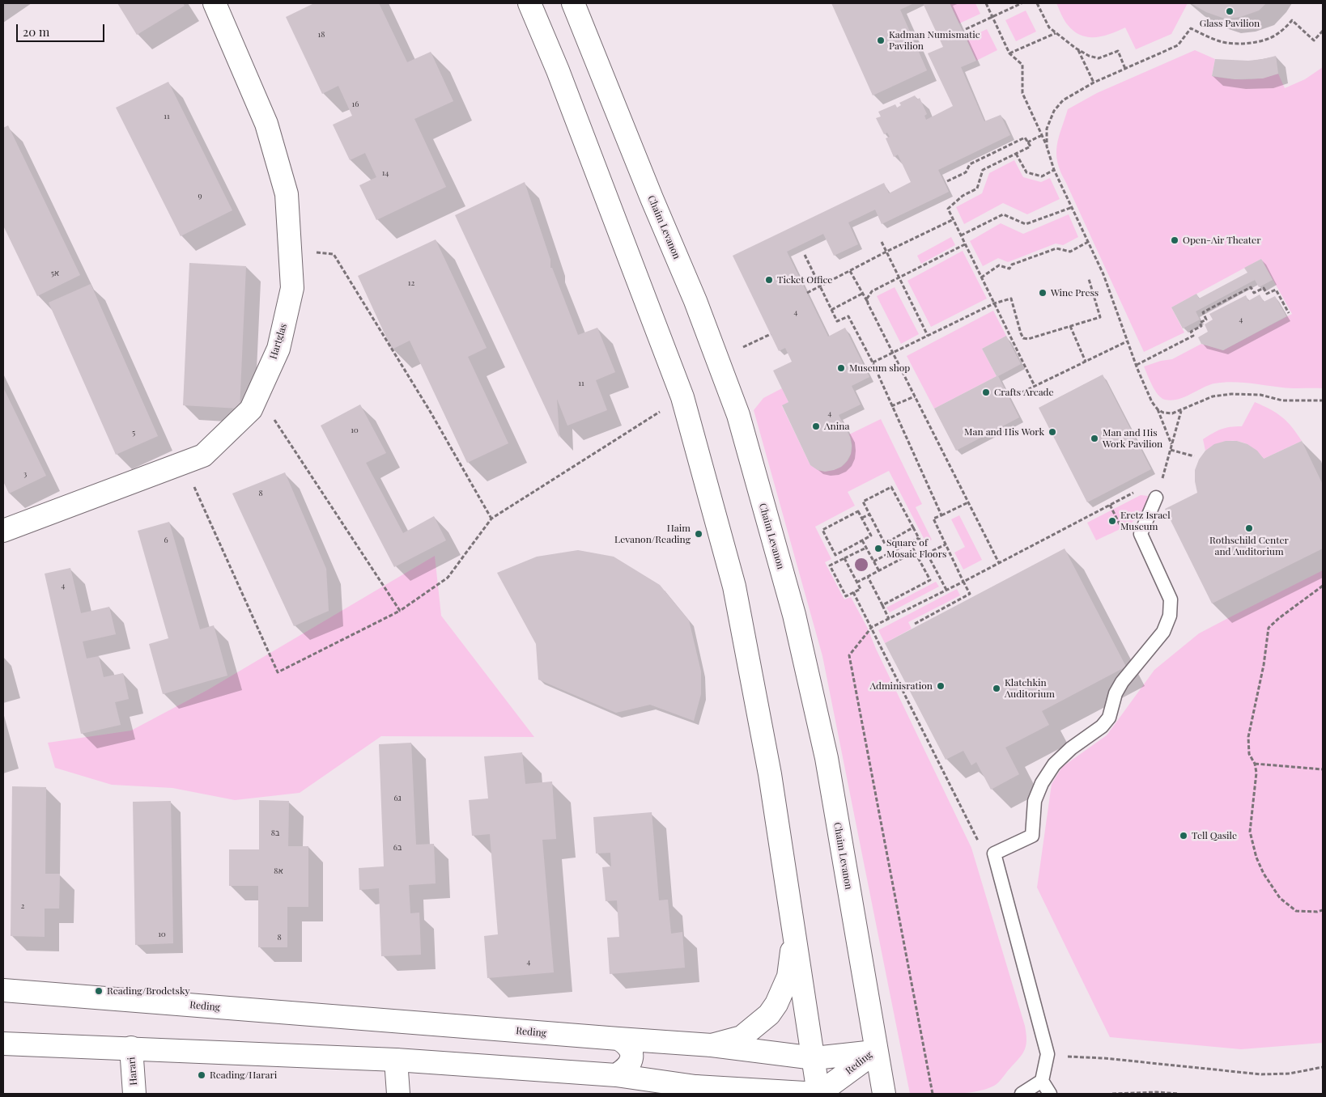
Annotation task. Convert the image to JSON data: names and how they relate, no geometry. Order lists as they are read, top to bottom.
{
  "streets": {
    "street": [
      "Chaim Levanon",
      "Hartglas",
      "Reding",
      "Harari"
    ]
  },
  "crossings": [
    ["Chaim Levanon", "Reding"]
  ],
  "places": [
    "Glass Pavilion",
    "Kadman Numismatic Pavilion",
    "Open-Air Theater",
    "Ticket Office",
    "Wine Press",
    "Museum shop",
    "Crafts Arcade",
    "Anina",
    "Man and His Work",
    "Man and His Work Pavilion",
    "Eretz Israel Museum",
    "Rothschild Center and Auditorium",
    "Haim Levanon/Reading",
    "Square of Mosaic Floors",
    "Adminisration",
    "Klatchkin Auditorium",
    "Tell Qasile",
    "Reading/Brodetsky",
    "Reading/Harari"
  ],
  "house_numbers": [
    "18",
    "16",
    "11",
    "14",
    "9",
    "5א",
    "12",
    "4",
    "4",
    "11",
    "4",
    "10",
    "5",
    "3",
    "8",
    "6",
    "4",
    "6ג",
    "8ב",
    "6ב",
    "8א",
    "2",
    "10",
    "8",
    "4"
  ],
  "scale_bar": "20 m"
}
